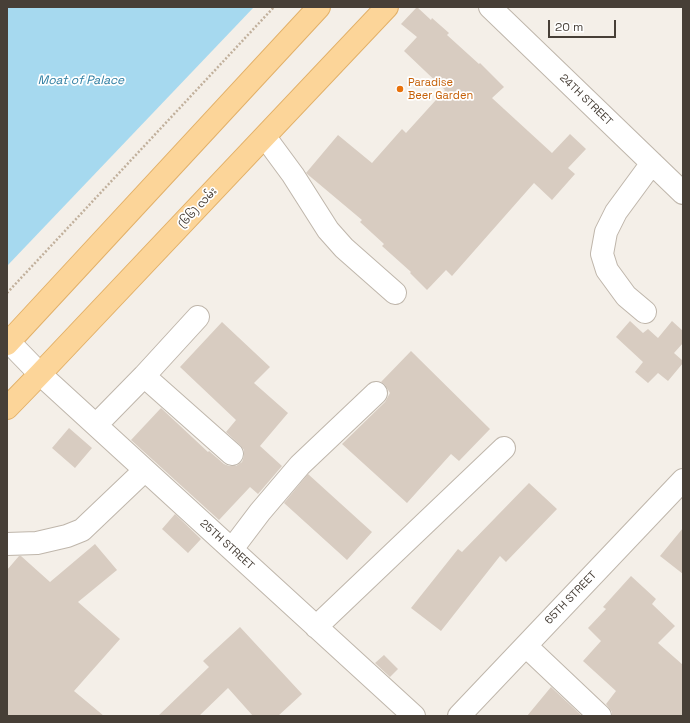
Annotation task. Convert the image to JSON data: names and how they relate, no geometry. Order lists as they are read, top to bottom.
{
  "streets": {
    "main road": ["(၆၆) လမ်း"],
    "street": ["24TH STREET", "25TH STREET", "65TH STREET"]
  },
  "crossings": [
    ["(၆၆) လမ်း", "25TH STREET"]
  ],
  "water": ["Moat of Palace"],
  "places": ["Paradise Beer Garden"],
  "scale_bar": "20 m"
}
